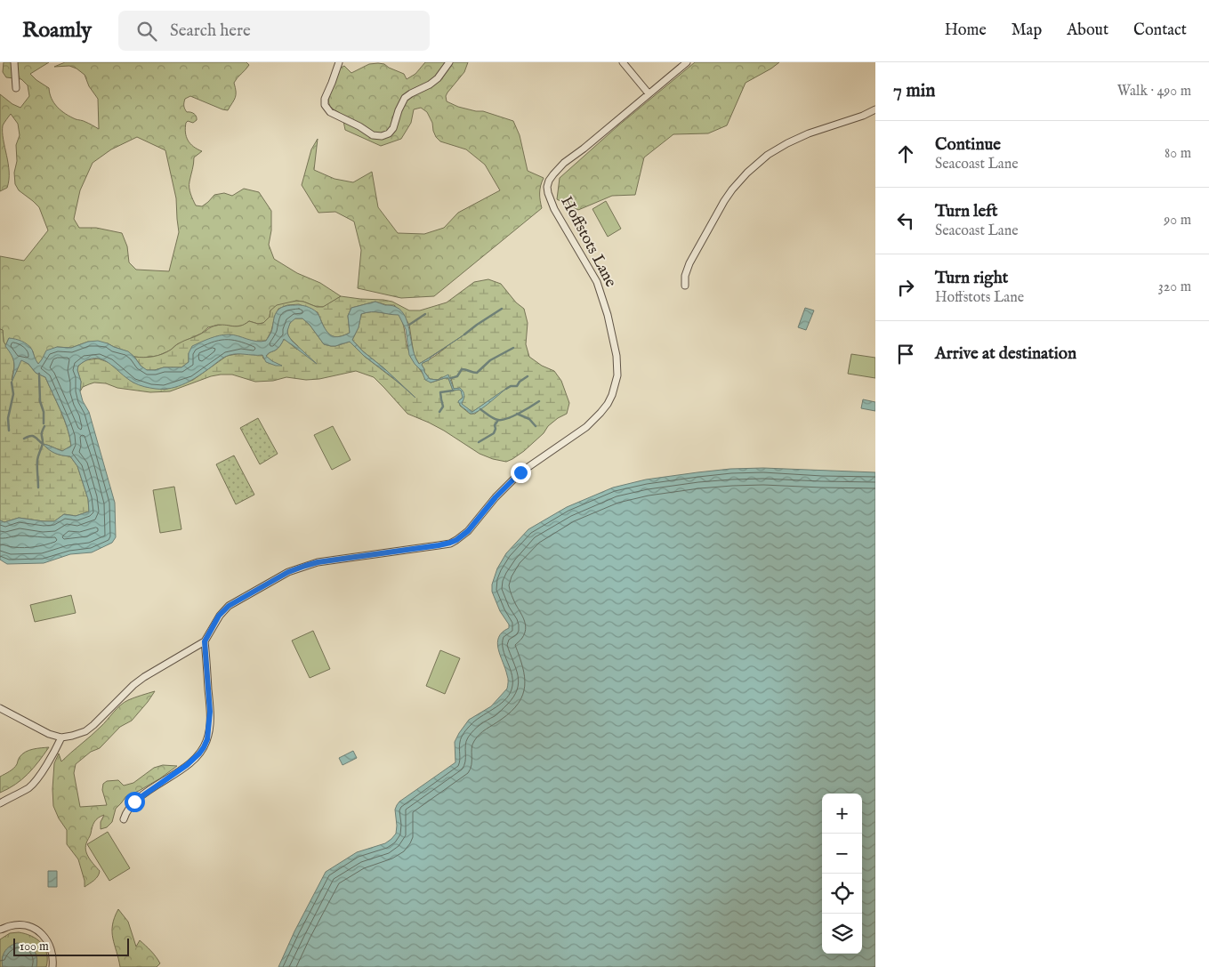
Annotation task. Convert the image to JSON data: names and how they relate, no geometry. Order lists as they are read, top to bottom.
{
  "streets": {
    "street": ["Hoffstots Lane"]
  },
  "scale_bar": "100 m",
  "page": {
    "header": "Roamly",
    "search": "Search here",
    "nav": [
      "Home",
      "Map",
      "About",
      "Contact"
    ],
    "heading": ["7 min", "Walk · 490 m"],
    "list": [
      ["Continue", "Seacoast Lane", "80 m"],
      ["Turn left", "Seacoast Lane", "90 m"],
      ["Turn right", "Hoffstots Lane", "320 m"],
      "Arrive at destination"
    ],
    "map_buttons": ["+", "−"],
    "scale": "100 m"
  }
}
